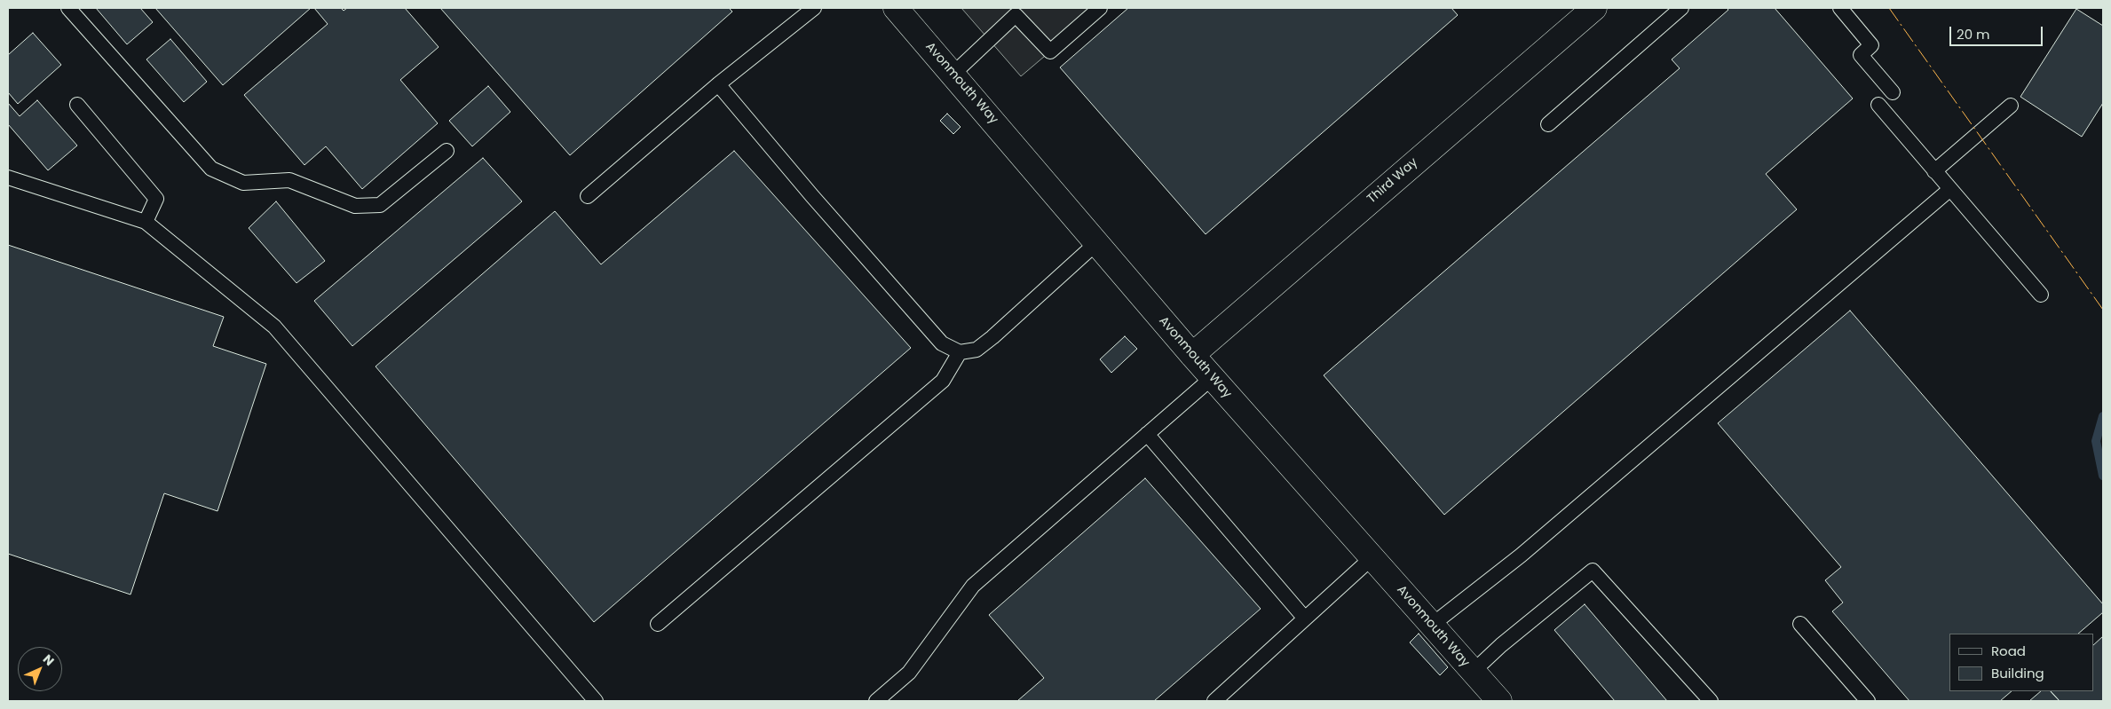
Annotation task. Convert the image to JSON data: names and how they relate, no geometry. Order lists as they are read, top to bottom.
{
  "streets": {
    "street": ["Avonmouth Way", "Third Way"]
  },
  "crossings": [
    ["Avonmouth Way", "Third Way"]
  ],
  "legend": ["Road", "Building"],
  "scale_bar": "20 m",
  "north": "top right"
}
